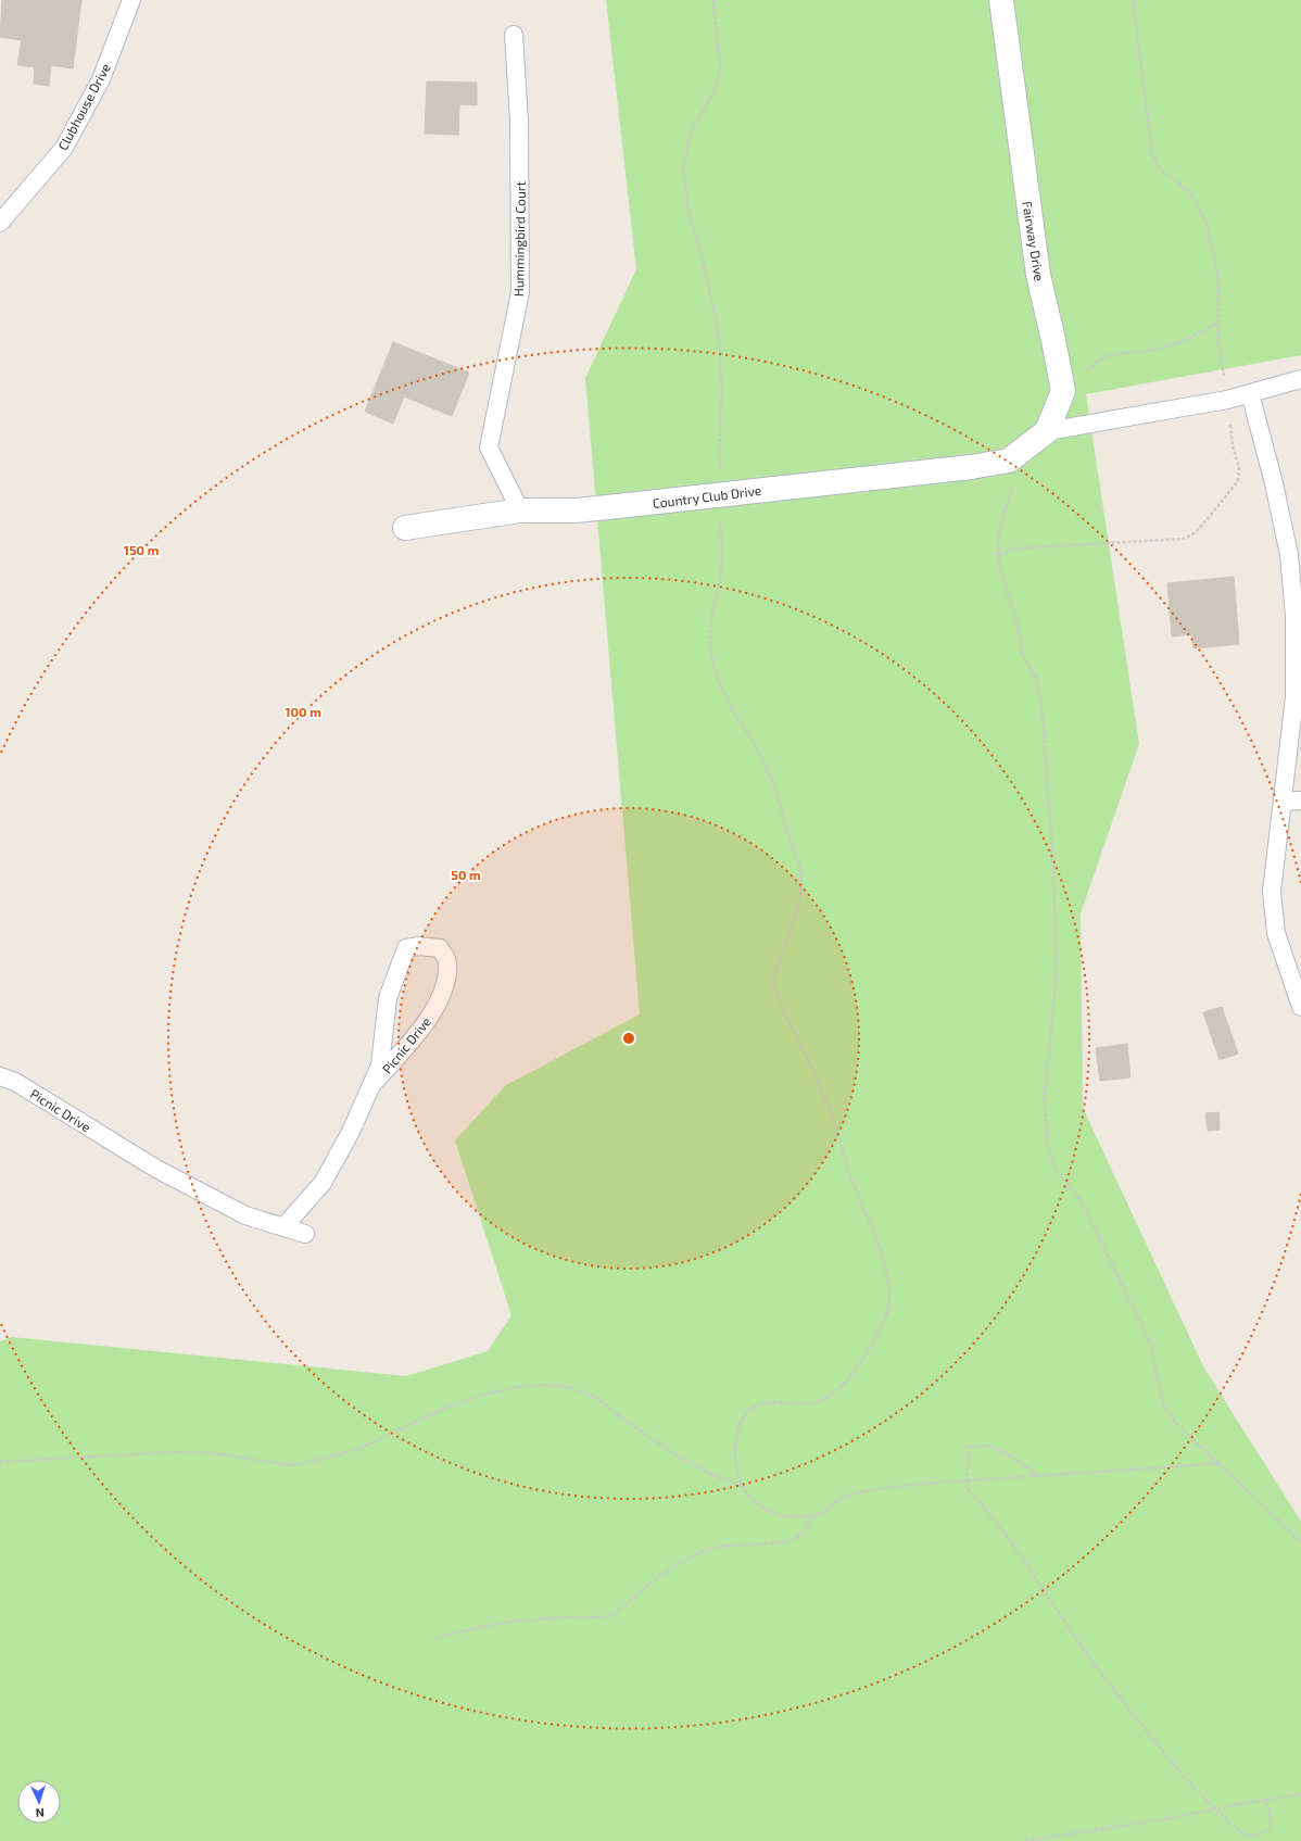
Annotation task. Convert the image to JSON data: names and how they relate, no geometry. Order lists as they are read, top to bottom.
{
  "streets": {
    "street": ["Fairway Drive", "Country Club Drive"],
    "lane": ["Clubhouse Drive", "Hummingbird Court", "Picnic Drive"]
  },
  "crossings": [
    ["Hummingbird Court", "Country Club Drive"]
  ],
  "north": "bottom",
  "rings": ["150 m", "100 m", "50 m"]
}
